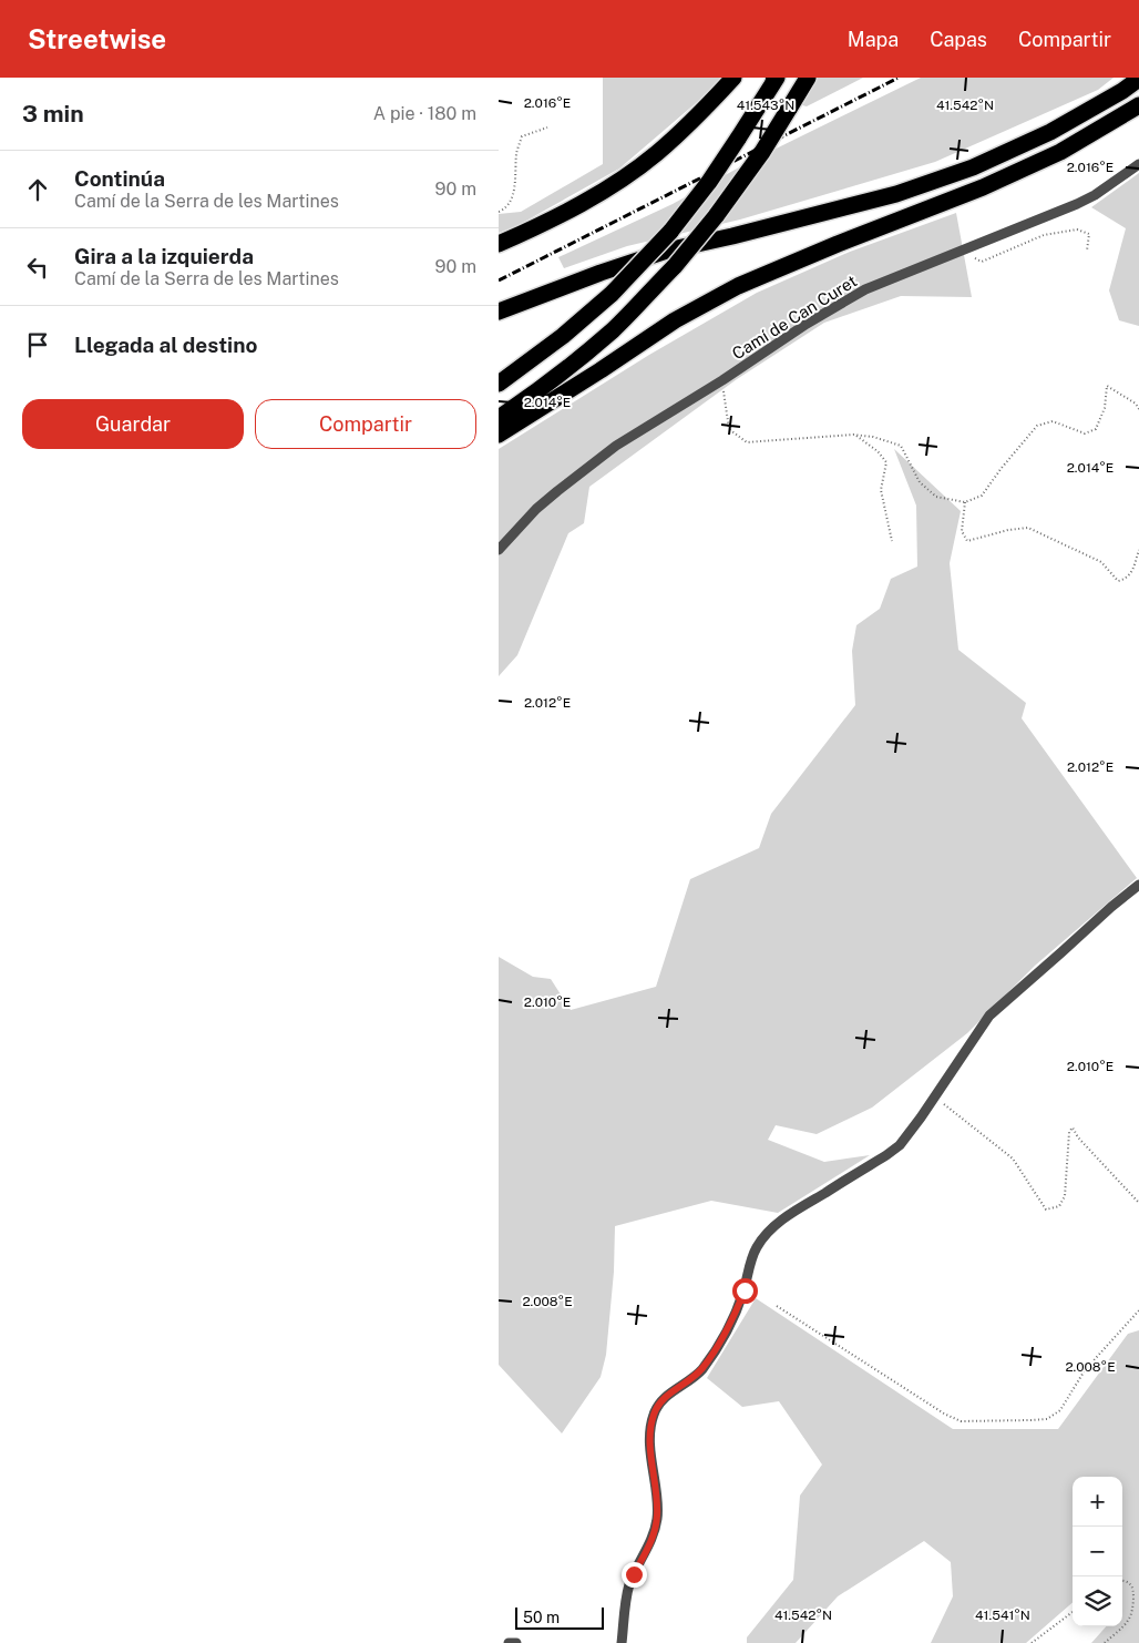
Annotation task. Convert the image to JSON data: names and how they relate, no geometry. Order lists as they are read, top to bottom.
{
  "streets": {
    "street": ["Camí de Can Curet"]
  },
  "scale_bar": "50 m",
  "page": {
    "header": "Streetwise",
    "nav": ["Mapa", "Capas", "Compartir"],
    "heading": ["3 min", "A pie · 180 m"],
    "list": [
      ["Continúa", "Camí de la Serra de les Martines", "90 m"],
      ["Gira a la izquierda", "Camí de la Serra de les Martines", "90 m"],
      "Llegada al destino"
    ],
    "buttons": ["Guardar", "Compartir"],
    "map_buttons": ["+", "−"],
    "scale": "50 m"
  },
  "coordinates": [
    "2.016°E",
    "41.543°N",
    "41.542°N",
    "2.014°E",
    "2.012°E",
    "2.010°E",
    "2.008°E",
    "41.541°N"
  ]
}
